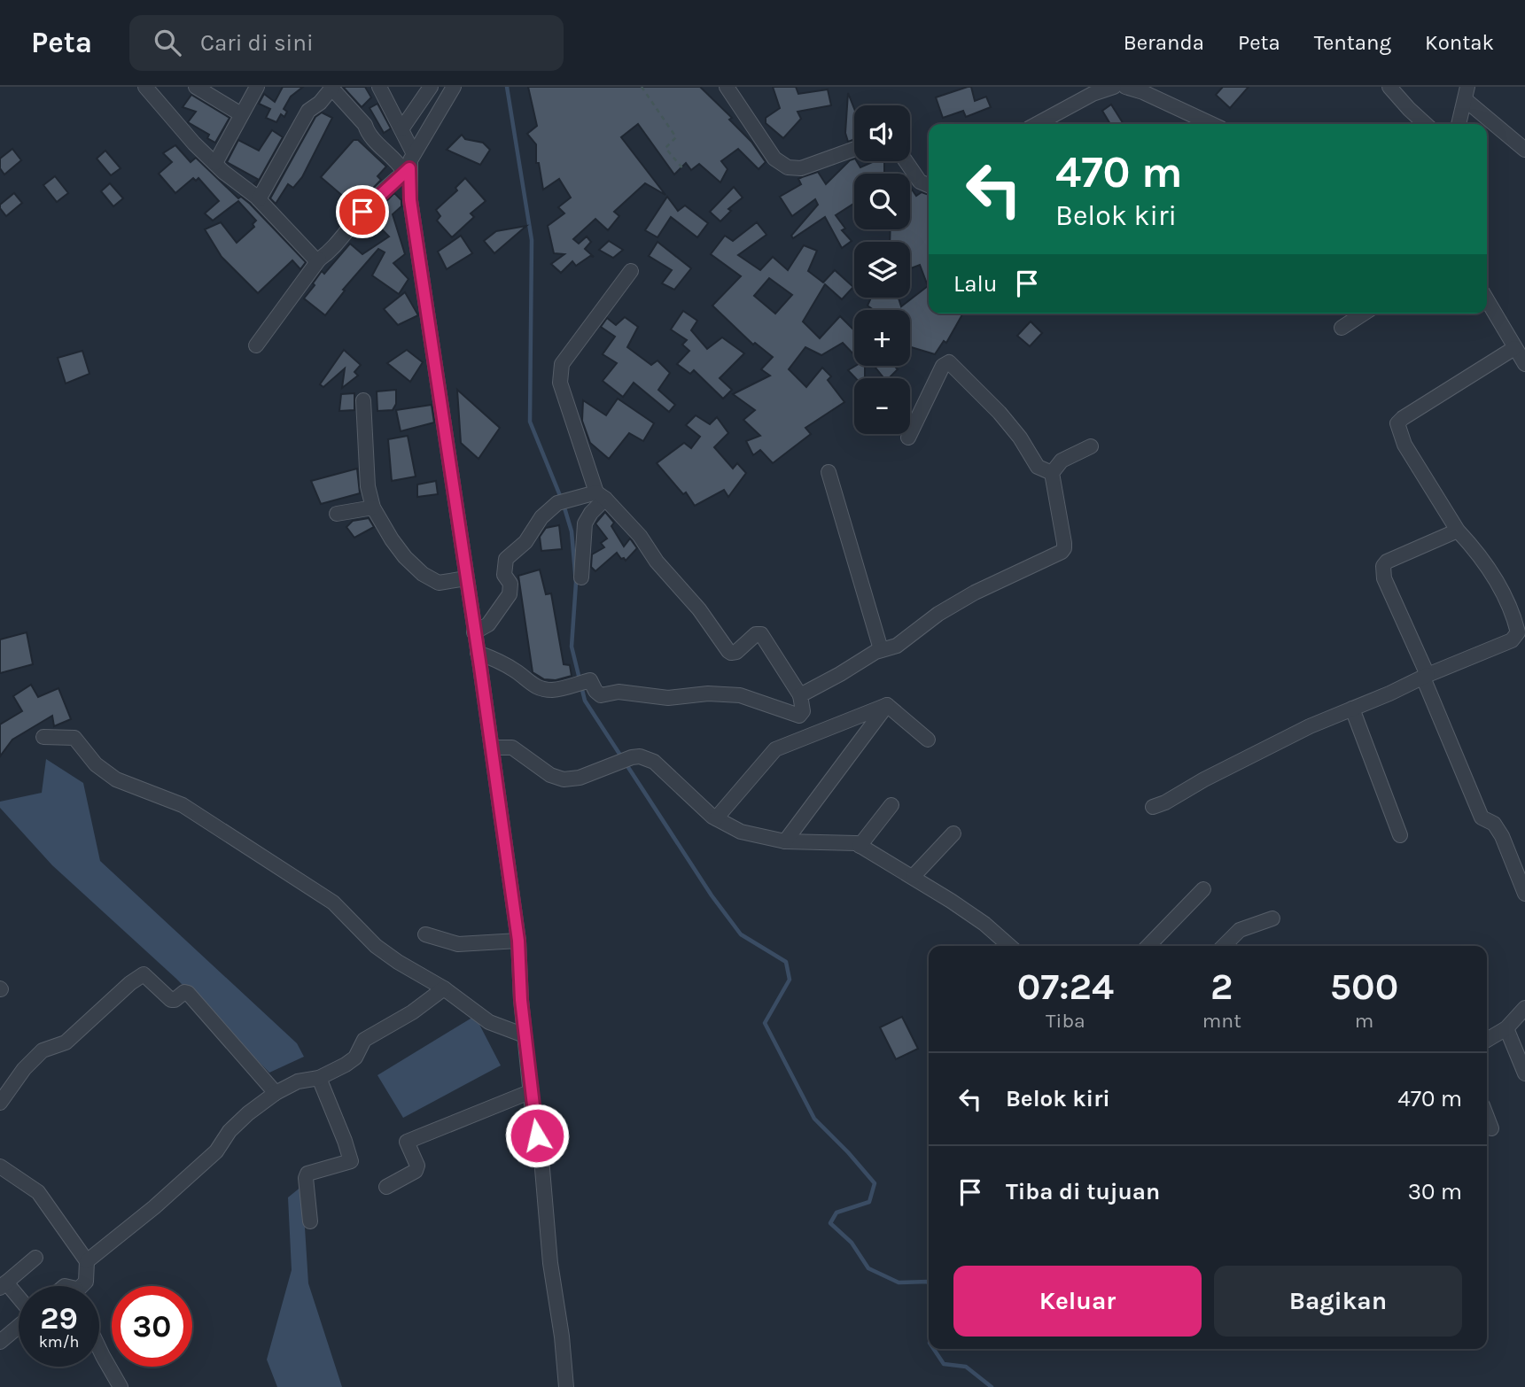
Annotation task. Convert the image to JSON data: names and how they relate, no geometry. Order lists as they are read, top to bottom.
{
  "page": {
    "header": "Peta",
    "search": "Cari di sini",
    "nav": [
      "Beranda",
      "Peta",
      "Tentang",
      "Kontak"
    ],
    "map_buttons": ["+", "−"],
    "turn": ["470 m", "Belok kiri"],
    "then": "Lalu",
    "eta": [
      "07:24",
      "Tiba",
      "2",
      "mnt",
      "500",
      "m"
    ],
    "list": [
      {
        "name": "Belok kiri",
        "value": "470 m"
      },
      {
        "name": "Tiba di tujuan",
        "value": "30 m"
      }
    ],
    "buttons": ["Keluar", "Bagikan"],
    "speed": "29 km/h",
    "limit": "30"
  }
}
